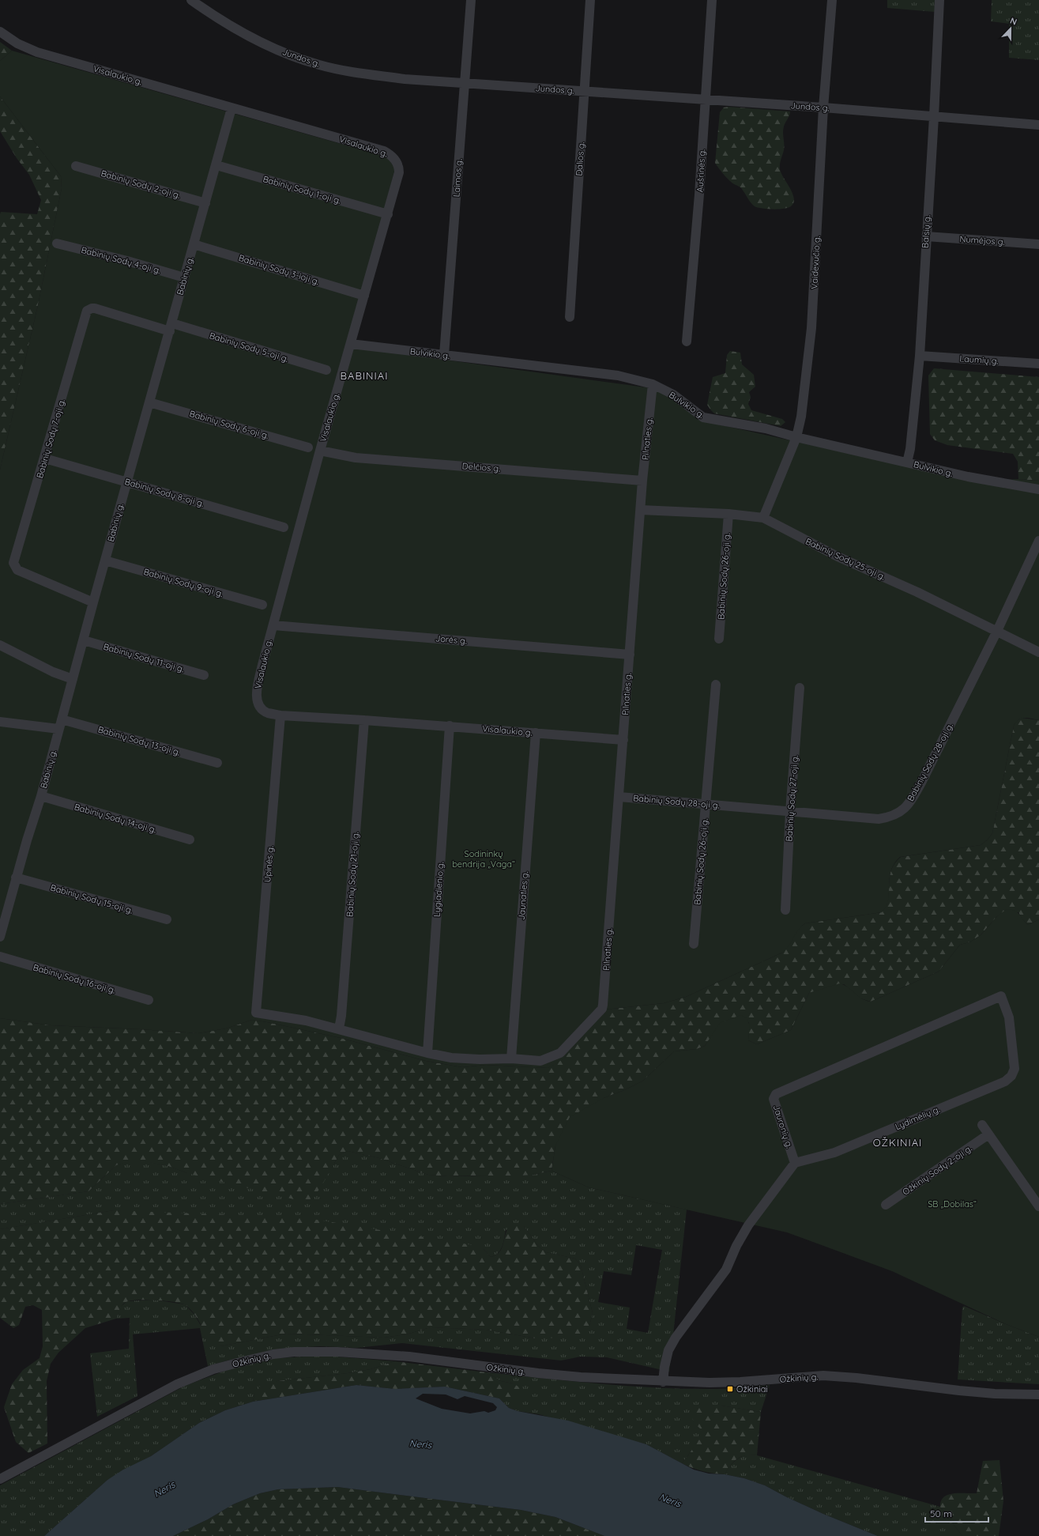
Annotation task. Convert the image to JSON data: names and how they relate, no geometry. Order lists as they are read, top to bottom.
{
  "streets": {
    "street": [
      "Jundos g.",
      "Visalaukio g.",
      "Dalios g.",
      "Aušrinės g.",
      "Laimos g.",
      "Babinių Sodų 2-oji g.",
      "Babinių Sodų 1-oji g.",
      "Balsių g.",
      "Numėjos g.",
      "Babinių Sodų 4-oji g.",
      "Vaidevučio g.",
      "Babinių Sodų 3-ioji g.",
      "Babinių g.",
      "Babinių Sodų 5-oji g.",
      "Bulvikio g.",
      "Laumių g.",
      "Babinių Sodų 6-oji g.",
      "Babinių Sodų 7-oji g.",
      "Pilnaties g.",
      "Delčios g.",
      "Babinių Sodų 8-oji g.",
      "Babinių Sodų 25-oji g.",
      "Babinių Sodų 26-oji g.",
      "Babinių Sodų 9-oji g.",
      "Jorės g.",
      "Babinių Sodų 11-oji g.",
      "Babinių Sodų 13-oji g.",
      "Babinių Sodų 28-oji g.",
      "Babinių Sodų 27-oji g.",
      "Babinių Sodų 14-oji g.",
      "Upinės g.",
      "Babinių Sodų 21-oji g.",
      "Lygiadienio g.",
      "Jaunaties g.",
      "Babinių Sodų 15-oji g.",
      "Babinių Sodų 16-oji g.",
      "Lydimėlių g.",
      "Jauronių g.",
      "Ožkinių Sodų 2-oji g.",
      "Ožkinių g."
    ]
  },
  "crossings": [
    ["Jundos g.", "Dalios g."],
    ["Jundos g.", "Aušrinės g."],
    ["Jundos g.", "Laimos g."],
    ["Jundos g.", "Balsių g."],
    ["Jundos g.", "Vaidevučio g."],
    ["Visalaukio g.", "Babinių Sodų 1-oji g."],
    ["Visalaukio g.", "Babinių Sodų 3-ioji g."],
    ["Visalaukio g.", "Babinių g."],
    ["Visalaukio g.", "Bulvikio g."],
    ["Visalaukio g.", "Pilnaties g."],
    ["Visalaukio g.", "Delčios g."],
    ["Visalaukio g.", "Jorės g."],
    ["Visalaukio g.", "Upinės g."],
    ["Visalaukio g.", "Babinių Sodų 21-oji g."],
    ["Visalaukio g.", "Lygiadienio g."],
    ["Visalaukio g.", "Jaunaties g."],
    ["Laimos g.", "Bulvikio g."],
    ["Babinių Sodų 2-oji g.", "Babinių g."],
    ["Babinių Sodų 1-oji g.", "Babinių g."],
    ["Balsių g.", "Numėjos g."],
    ["Balsių g.", "Bulvikio g."],
    ["Balsių g.", "Laumių g."],
    ["Babinių Sodų 4-oji g.", "Babinių g."],
    ["Vaidevučio g.", "Bulvikio g."],
    ["Vaidevučio g.", "Babinių Sodų 25-oji g."],
    ["Babinių Sodų 3-ioji g.", "Babinių g."],
    ["Babinių g.", "Babinių Sodų 5-oji g."],
    ["Babinių g.", "Babinių Sodų 6-oji g."],
    ["Babinių g.", "Babinių Sodų 7-oji g."],
    ["Babinių g.", "Babinių Sodų 8-oji g."],
    ["Babinių g.", "Babinių Sodų 9-oji g."],
    ["Babinių g.", "Babinių Sodų 11-oji g."],
    ["Babinių g.", "Babinių Sodų 13-oji g."],
    ["Babinių g.", "Babinių Sodų 14-oji g."],
    ["Babinių g.", "Babinių Sodų 15-oji g."],
    ["Babinių Sodų 5-oji g.", "Babinių Sodų 7-oji g."],
    ["Bulvikio g.", "Pilnaties g."],
    ["Babinių Sodų 7-oji g.", "Babinių Sodų 8-oji g."],
    ["Pilnaties g.", "Delčios g."],
    ["Pilnaties g.", "Babinių Sodų 25-oji g."],
    ["Pilnaties g.", "Jorės g."],
    ["Pilnaties g.", "Babinių Sodų 28-oji g."],
    ["Pilnaties g.", "Jaunaties g."],
    ["Babinių Sodų 25-oji g.", "Babinių Sodų 26-oji g."],
    ["Babinių Sodų 25-oji g.", "Babinių Sodų 28-oji g."],
    ["Babinių Sodų 26-oji g.", "Babinių Sodų 28-oji g."],
    ["Babinių Sodų 28-oji g.", "Babinių Sodų 27-oji g."],
    ["Upinės g.", "Babinių Sodų 21-oji g."],
    ["Lydimėlių g.", "Jauronių g."]
  ],
  "districts": ["BABINIAI", "OŽKINIAI"],
  "water": ["Neris"],
  "parks": ["Sodininkų bendrija „Vaga“", "SB „Dobilas“"],
  "places": {
    "transit": ["Ožkiniai"]
  },
  "scale_bar": "50 m",
  "north": "top"
}
